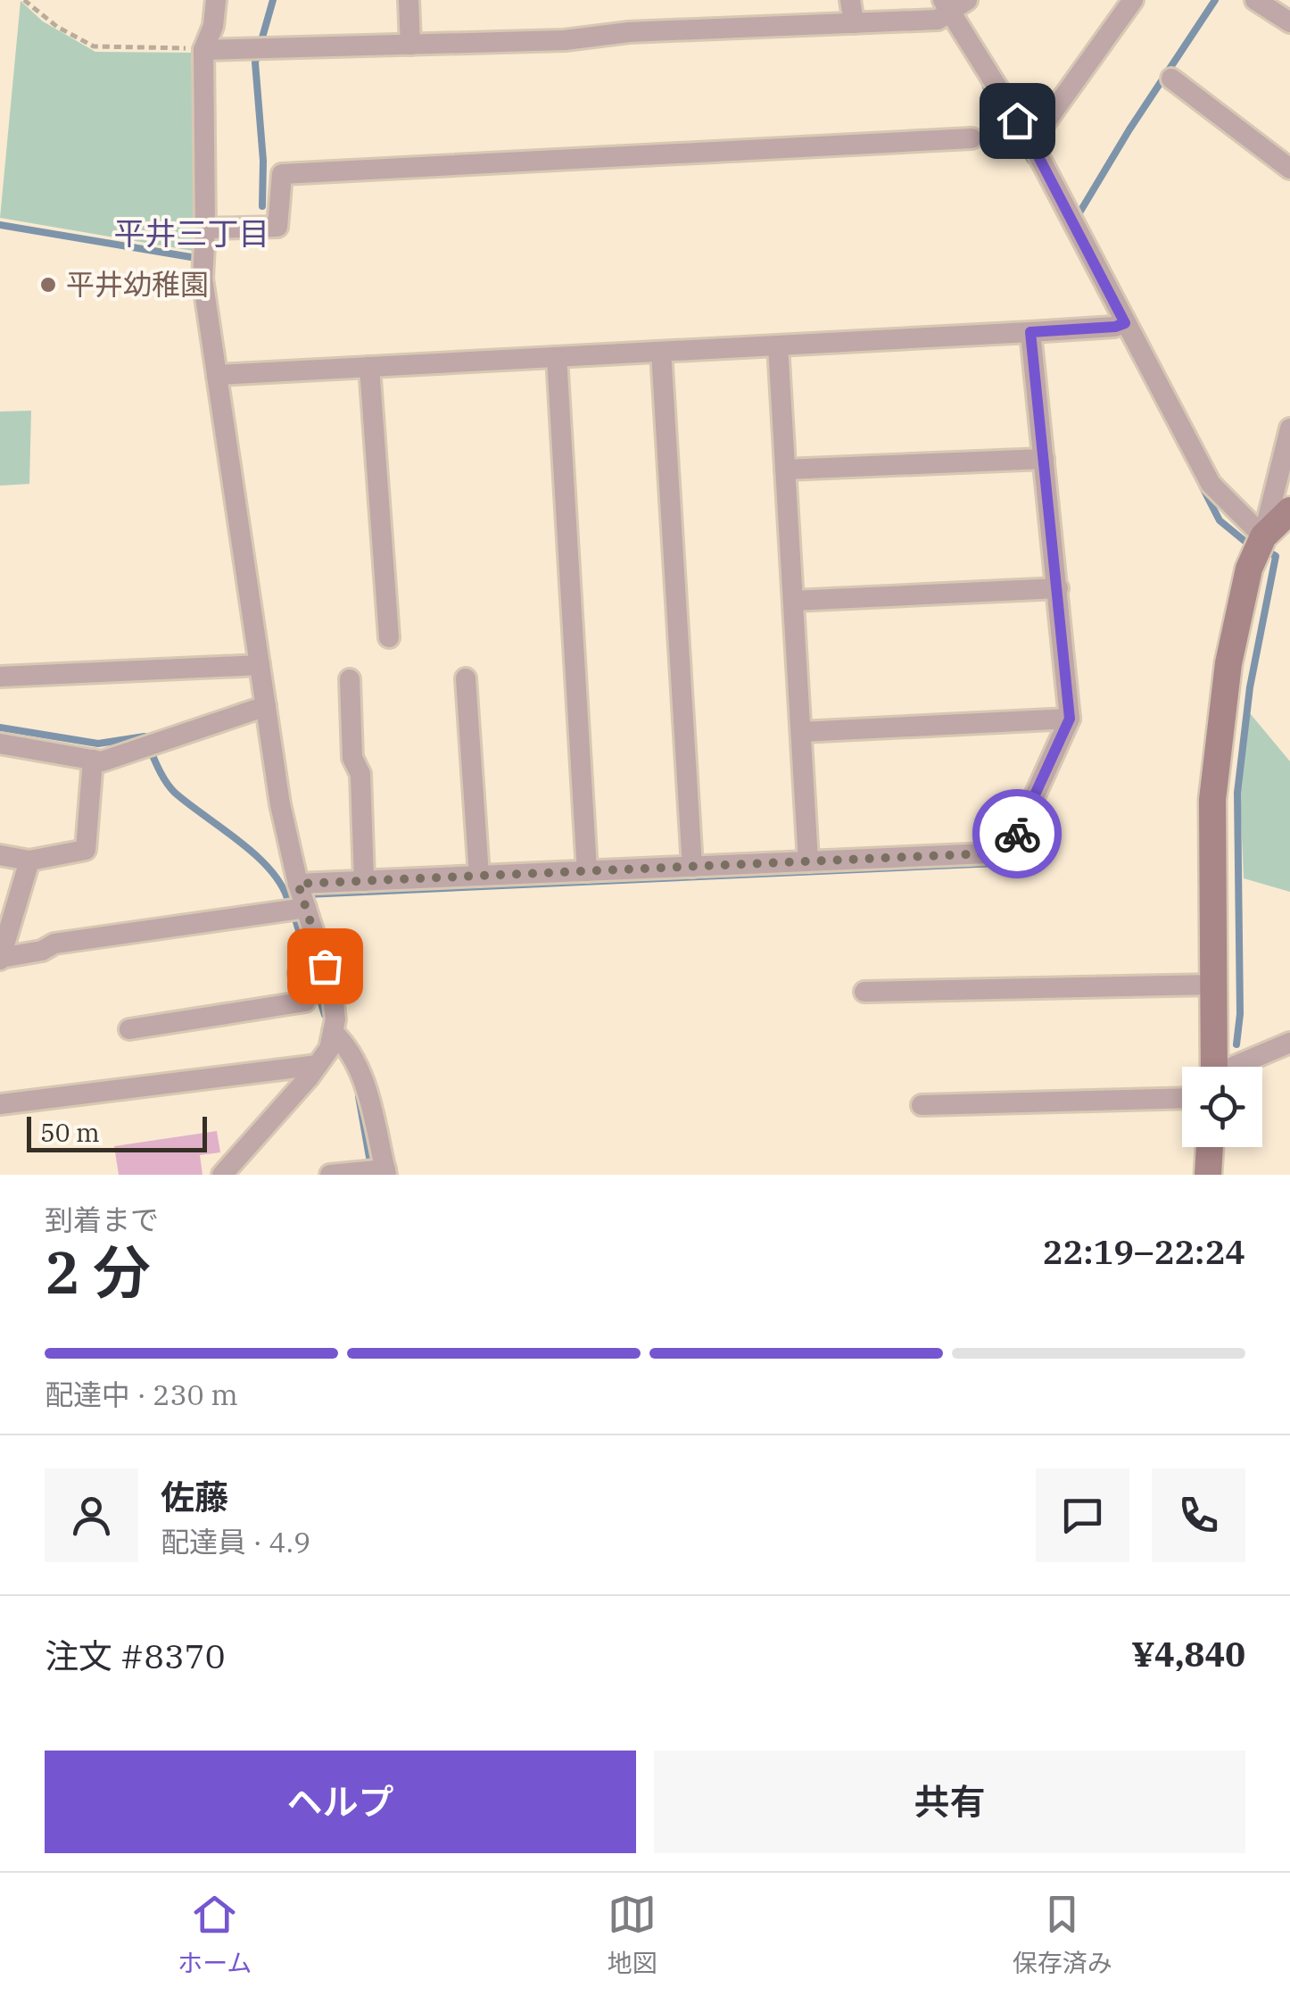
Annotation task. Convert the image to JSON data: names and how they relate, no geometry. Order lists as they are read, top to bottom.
{
  "districts": ["平井三丁目"],
  "places": ["平井幼稚園"],
  "scale_bar": "50 m",
  "page": {
    "scale": "50 m",
    "heading": ["2 分", "到着まで", "22:19–22:24"],
    "panel": [
      "佐藤",
      "配達員 · 4.9",
      "注文 #8370",
      "¥4,840"
    ],
    "bar": "配達中 · 230 m",
    "buttons": ["ヘルプ", "共有"],
    "tabs": ["ホーム", "地図", "保存済み"]
  }
}
